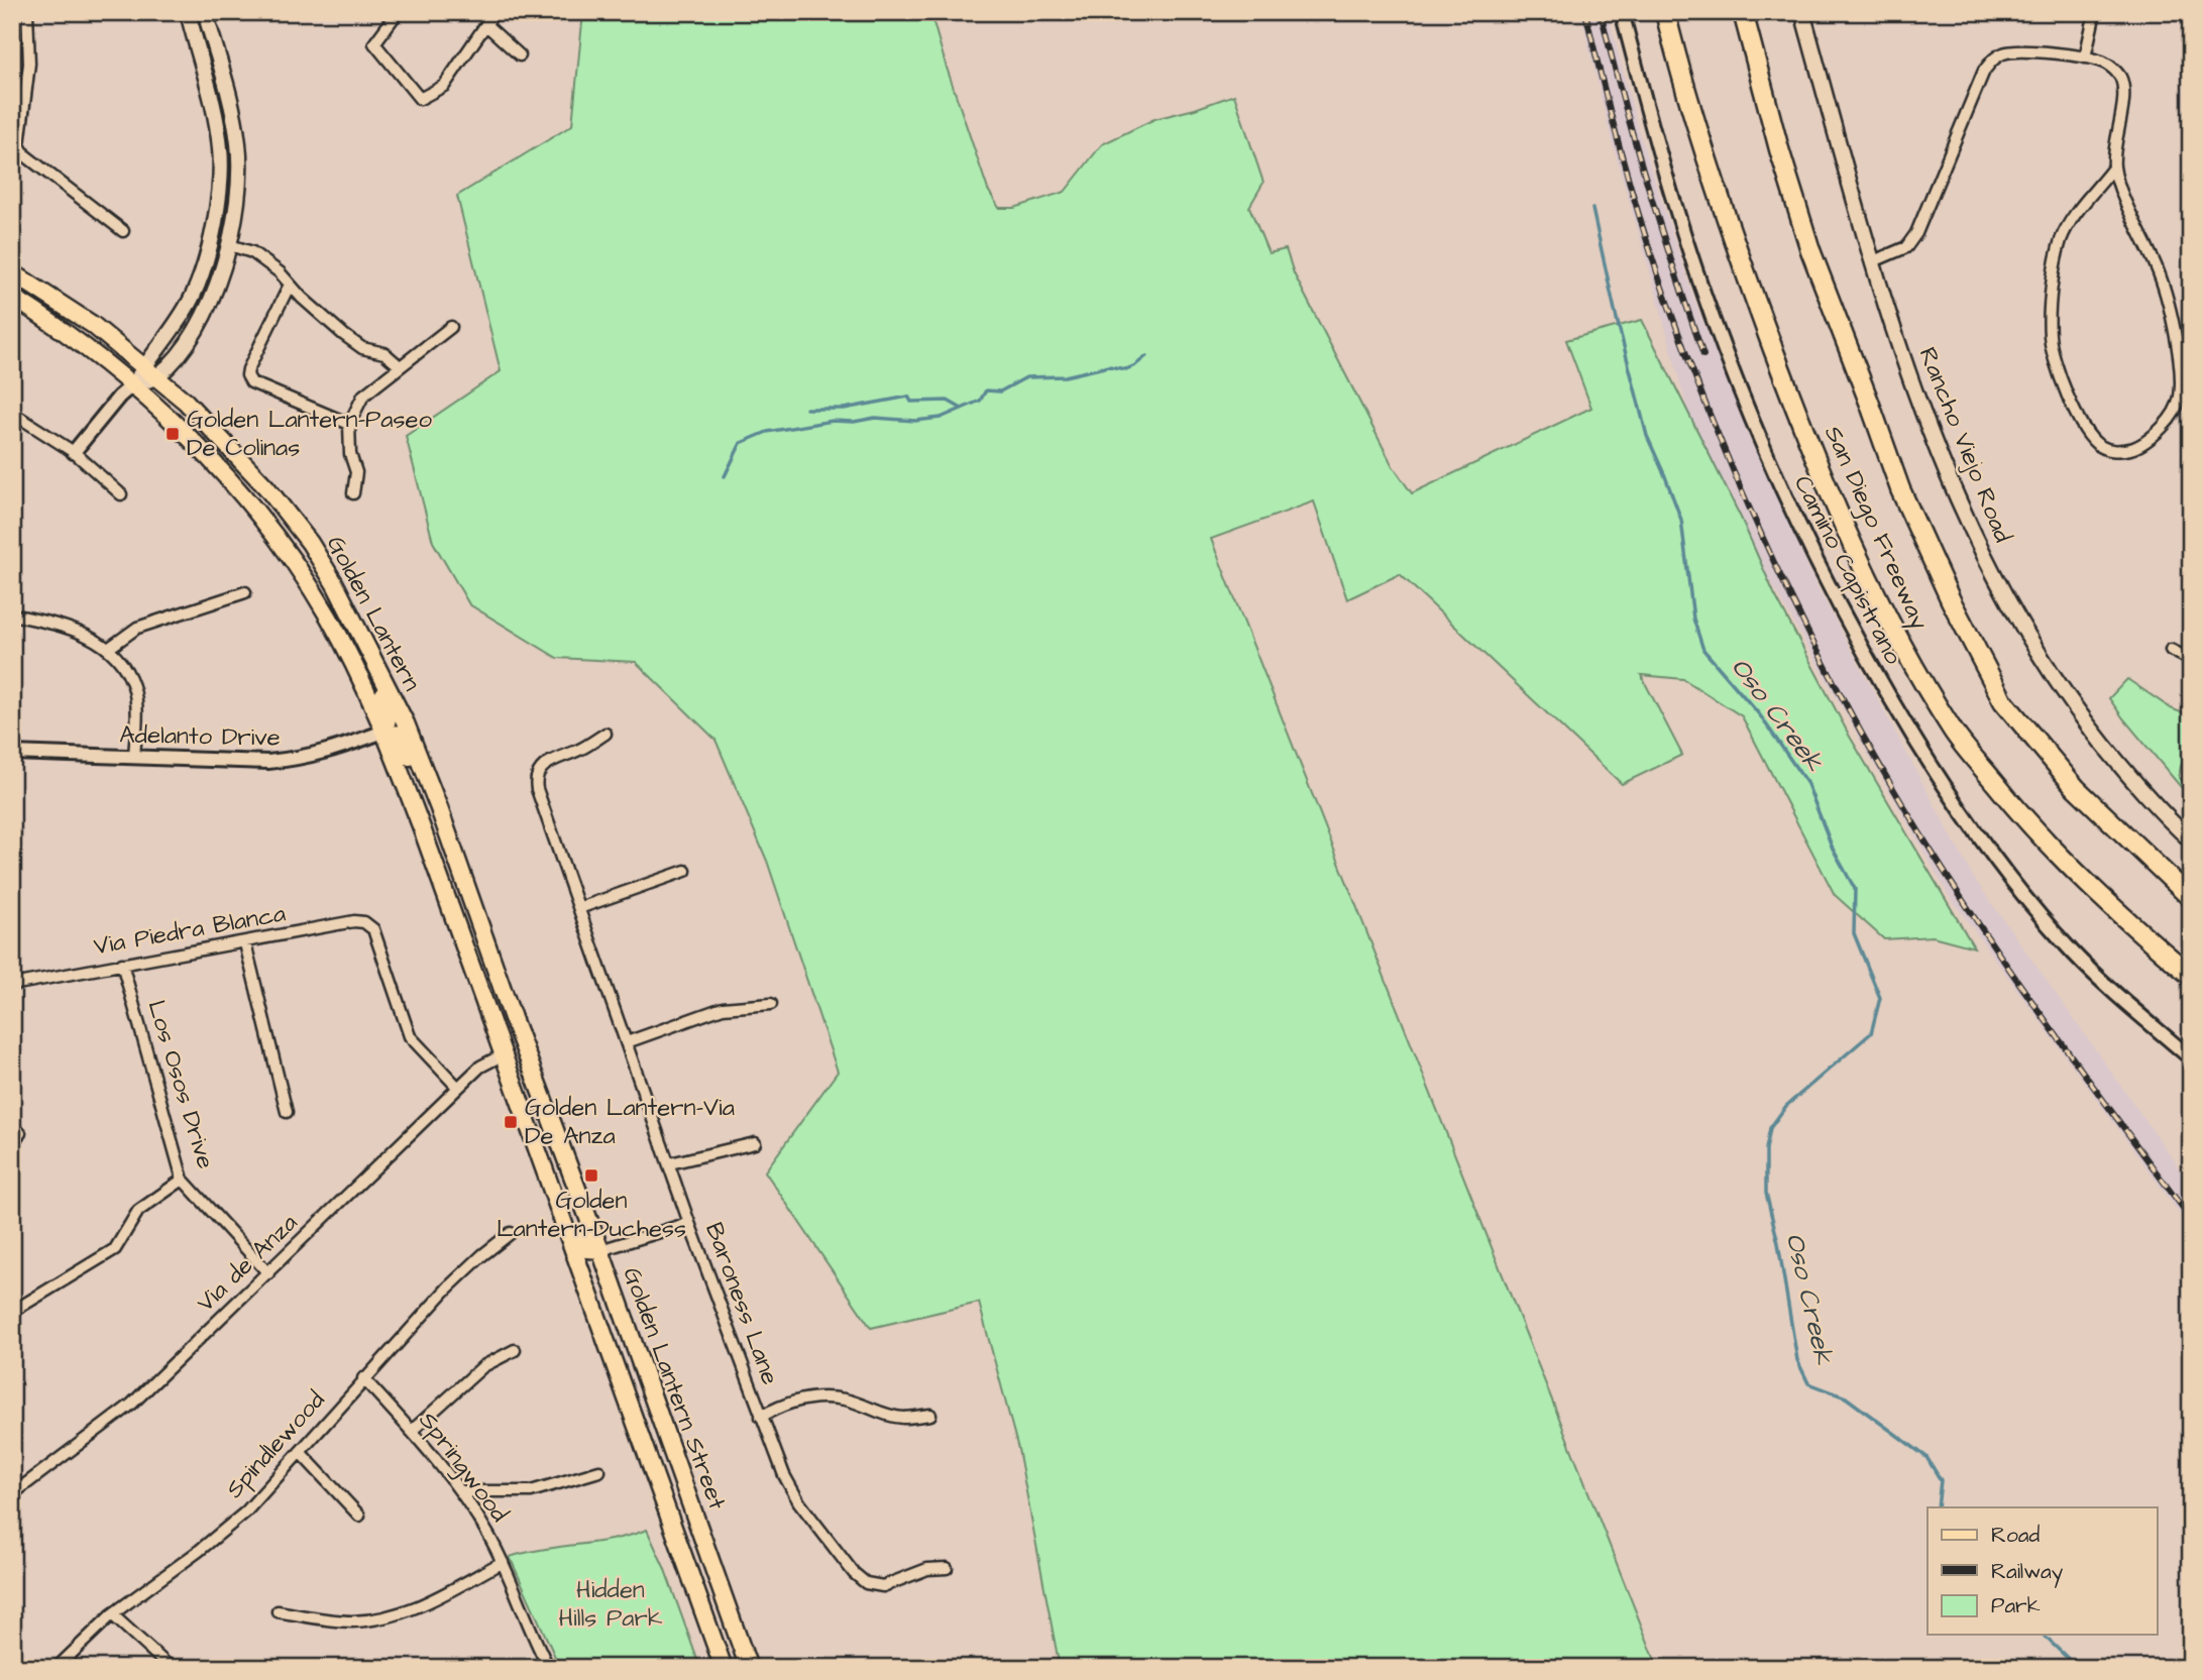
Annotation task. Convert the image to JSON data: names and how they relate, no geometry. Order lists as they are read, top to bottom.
{
  "streets": {
    "highway": ["San Diego Freeway"],
    "main road": ["Rancho Viejo Road", "Golden Lantern", "Golden Lantern Street"],
    "street": [
      "Camino Capistrano",
      "Adelanto Drive",
      "Via Piedra Blanca",
      "Los Osos Drive",
      "Via de Anza",
      "Baroness Lane",
      "Spindlewood",
      "Springwood"
    ]
  },
  "crossings": [
    ["Golden Lantern", "Adelanto Drive"],
    ["Golden Lantern", "Via de Anza"],
    ["Golden Lantern", "Golden Lantern Street"],
    ["Via Piedra Blanca", "Los Osos Drive"],
    ["Via Piedra Blanca", "Via de Anza"],
    ["Los Osos Drive", "Via de Anza"],
    ["Via de Anza", "Golden Lantern Street"],
    ["Spindlewood", "Springwood"]
  ],
  "water": ["Oso Creek"],
  "parks": ["Hidden Hills Park"],
  "places": {
    "transit": ["Golden Lantern-Paseo De Colinas", "Golden Lantern-Via De Anza", "Golden Lantern-Duchess"]
  },
  "legend": ["Road", "Railway", "Park"]
}
